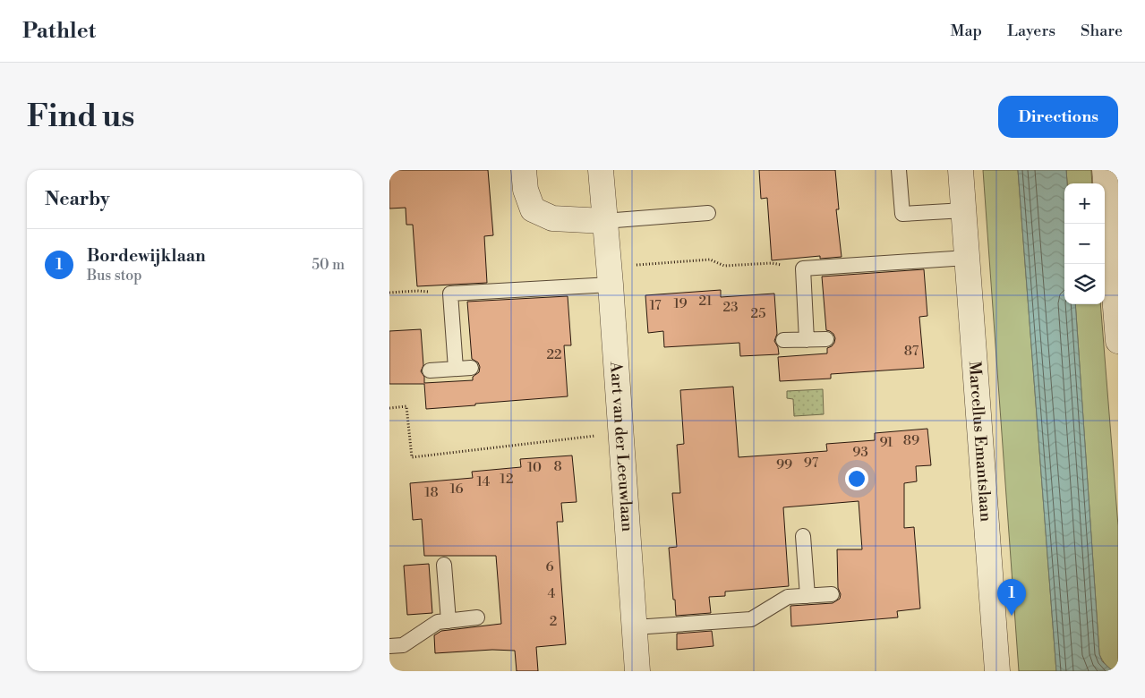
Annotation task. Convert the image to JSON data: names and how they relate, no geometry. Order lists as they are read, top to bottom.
{
  "streets": {
    "street": ["Marcellus Emantslaan", "Aart van der Leeuwlaan"]
  },
  "house_numbers": [
    "21",
    "19",
    "17",
    "23",
    "25",
    "87",
    "22",
    "89",
    "91",
    "93",
    "97",
    "99",
    "8",
    "10",
    "12",
    "14",
    "16",
    "18",
    "6",
    "4",
    "2"
  ],
  "page": {
    "header": "Pathlet",
    "nav": ["Map", "Layers", "Share"],
    "buttons": "Directions",
    "title": "Find us",
    "heading": "Nearby",
    "map_buttons": ["+", "−"],
    "list": [
      {
        "mark": "1",
        "name": "Bordewijklaan",
        "note": "Bus stop",
        "value": "50 m"
      }
    ],
    "pins": "1"
  }
}
